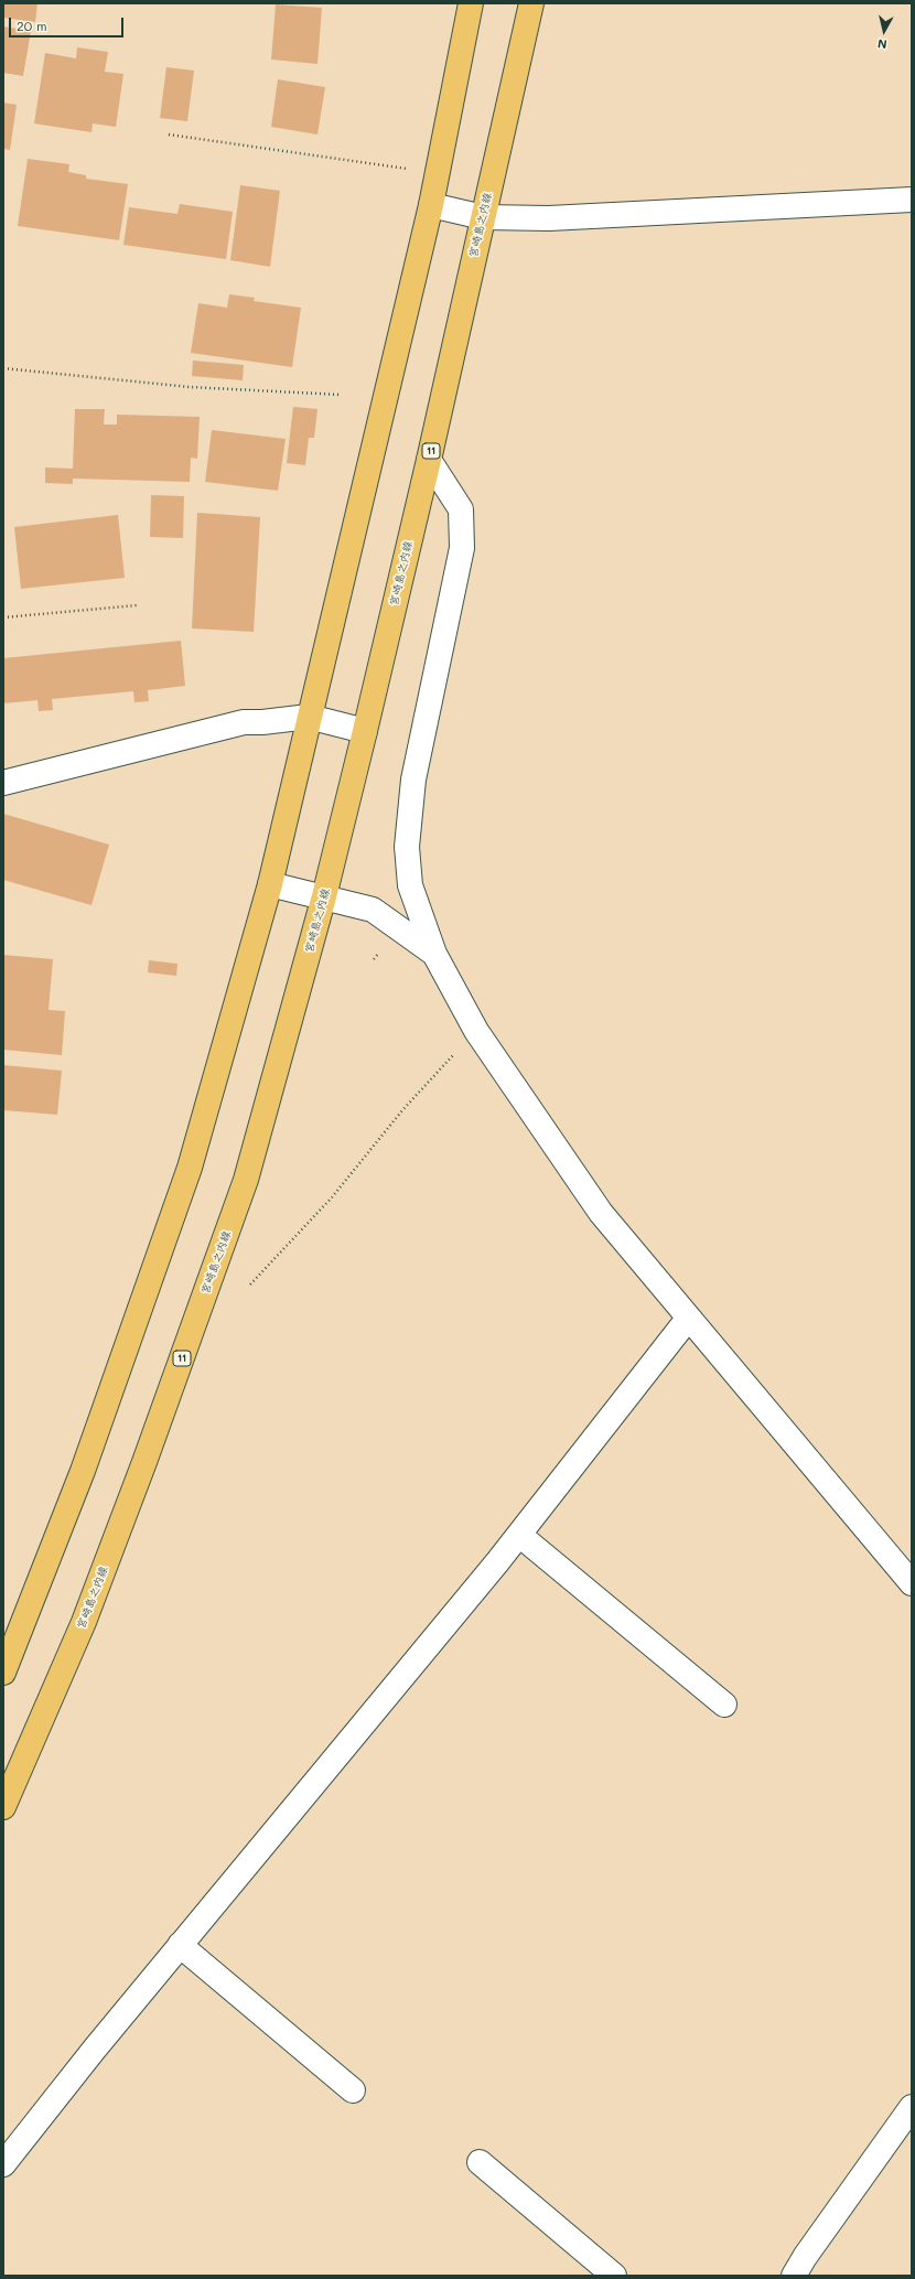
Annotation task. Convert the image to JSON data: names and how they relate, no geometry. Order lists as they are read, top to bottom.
{
  "streets": {
    "main road": ["宮崎島之内線", "11"]
  },
  "scale_bar": "20 m",
  "north": "bottom"
}
